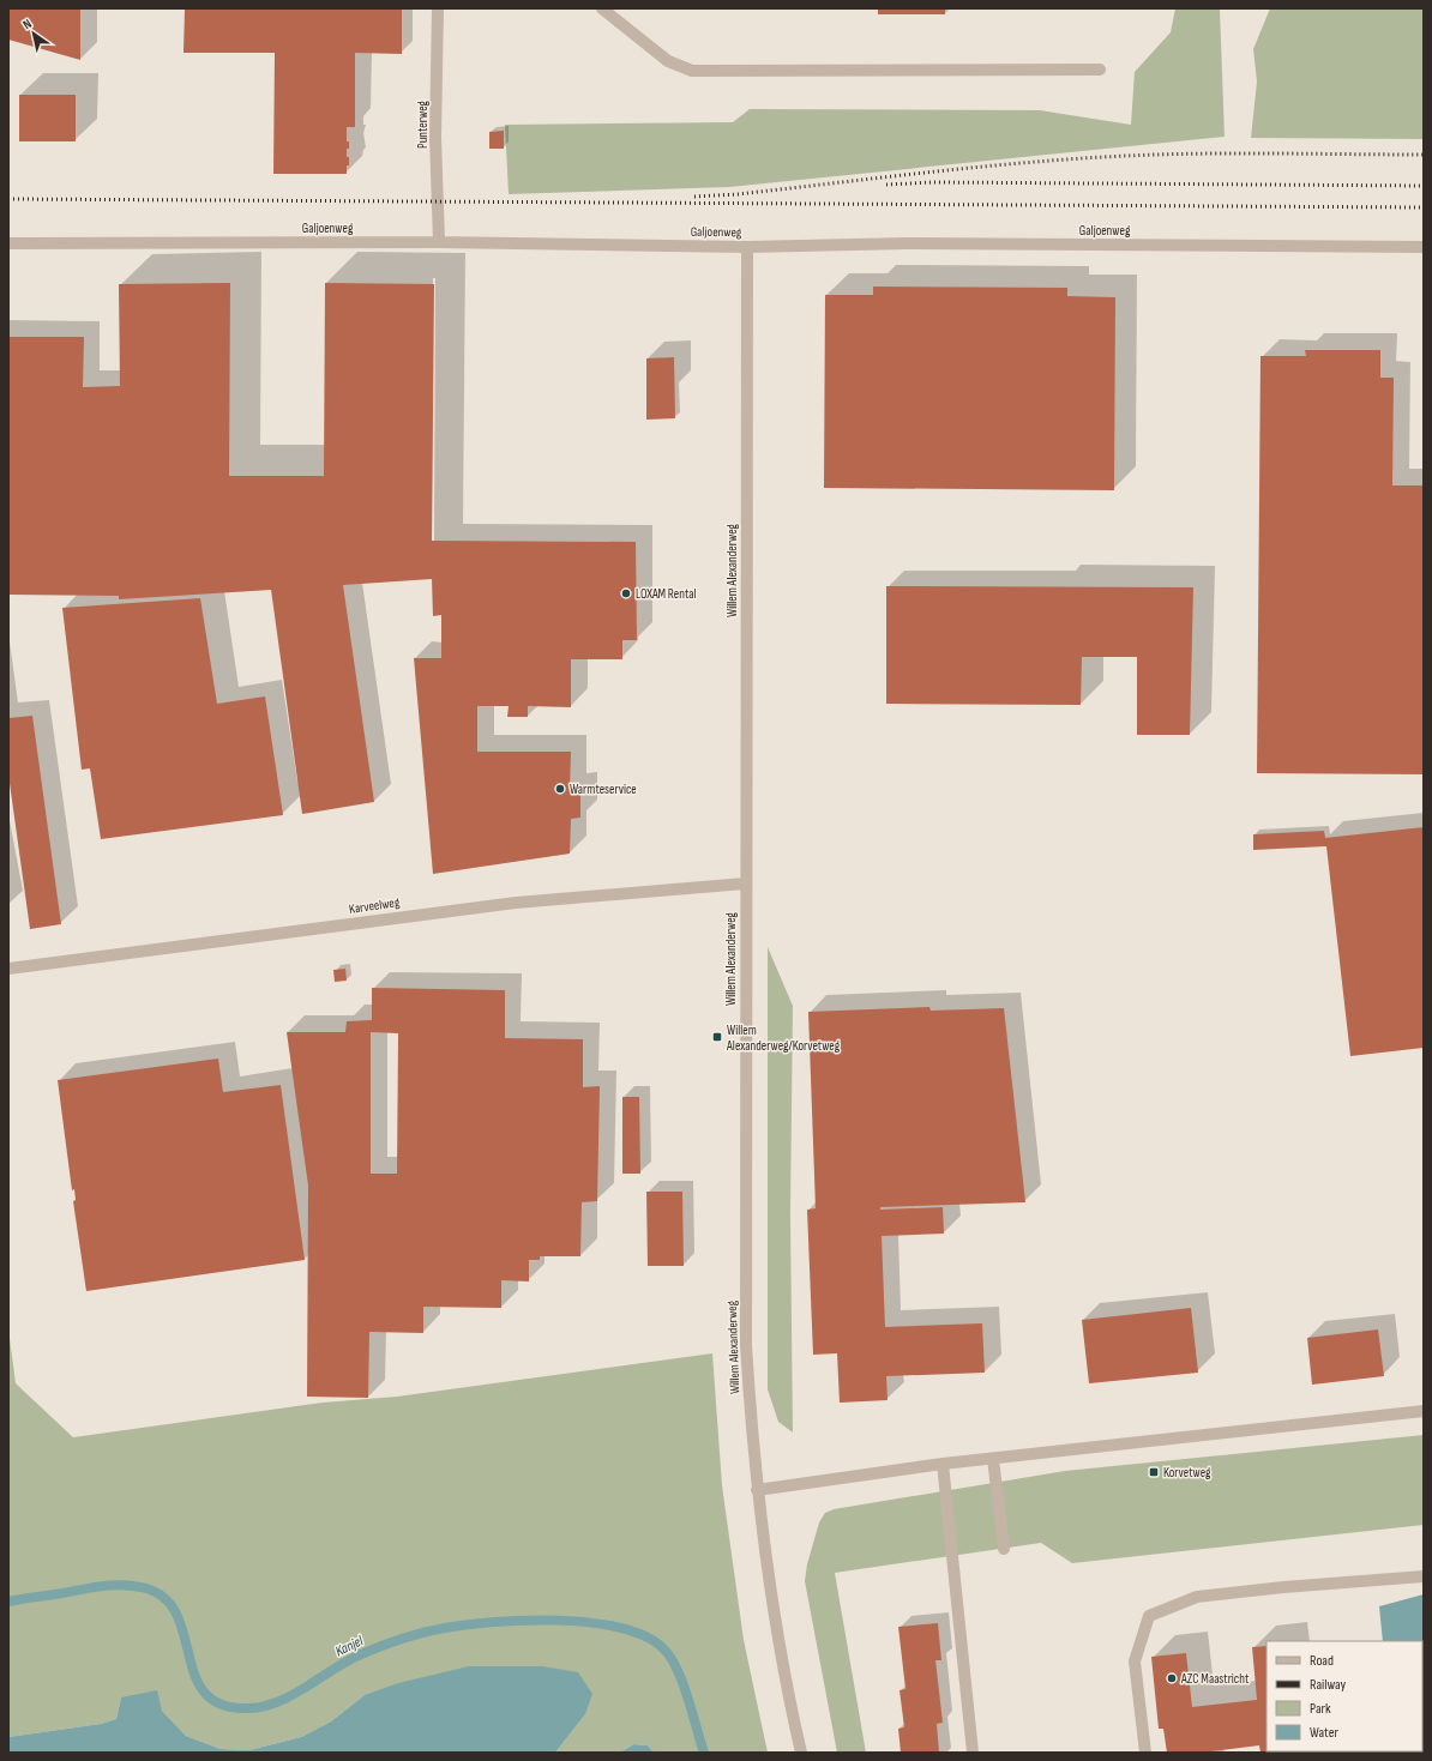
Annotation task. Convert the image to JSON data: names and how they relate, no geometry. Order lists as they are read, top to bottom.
{
  "streets": {
    "street": [
      "Punterweg",
      "Galjoenweg",
      "Willem Alexanderweg",
      "Karveelweg"
    ]
  },
  "crossings": [
    ["Punterweg", "Galjoenweg"],
    ["Galjoenweg", "Willem Alexanderweg"],
    ["Willem Alexanderweg", "Karveelweg"]
  ],
  "water": ["Kanjel"],
  "places": {
    "other": ["LOXAM Rental", "Warmteservice", "AZC Maastricht"],
    "transit": ["Willem Alexanderweg/Korvetweg", "Korvetweg"]
  },
  "legend": [
    "Road",
    "Railway",
    "Park",
    "Water"
  ],
  "north": "top left"
}
